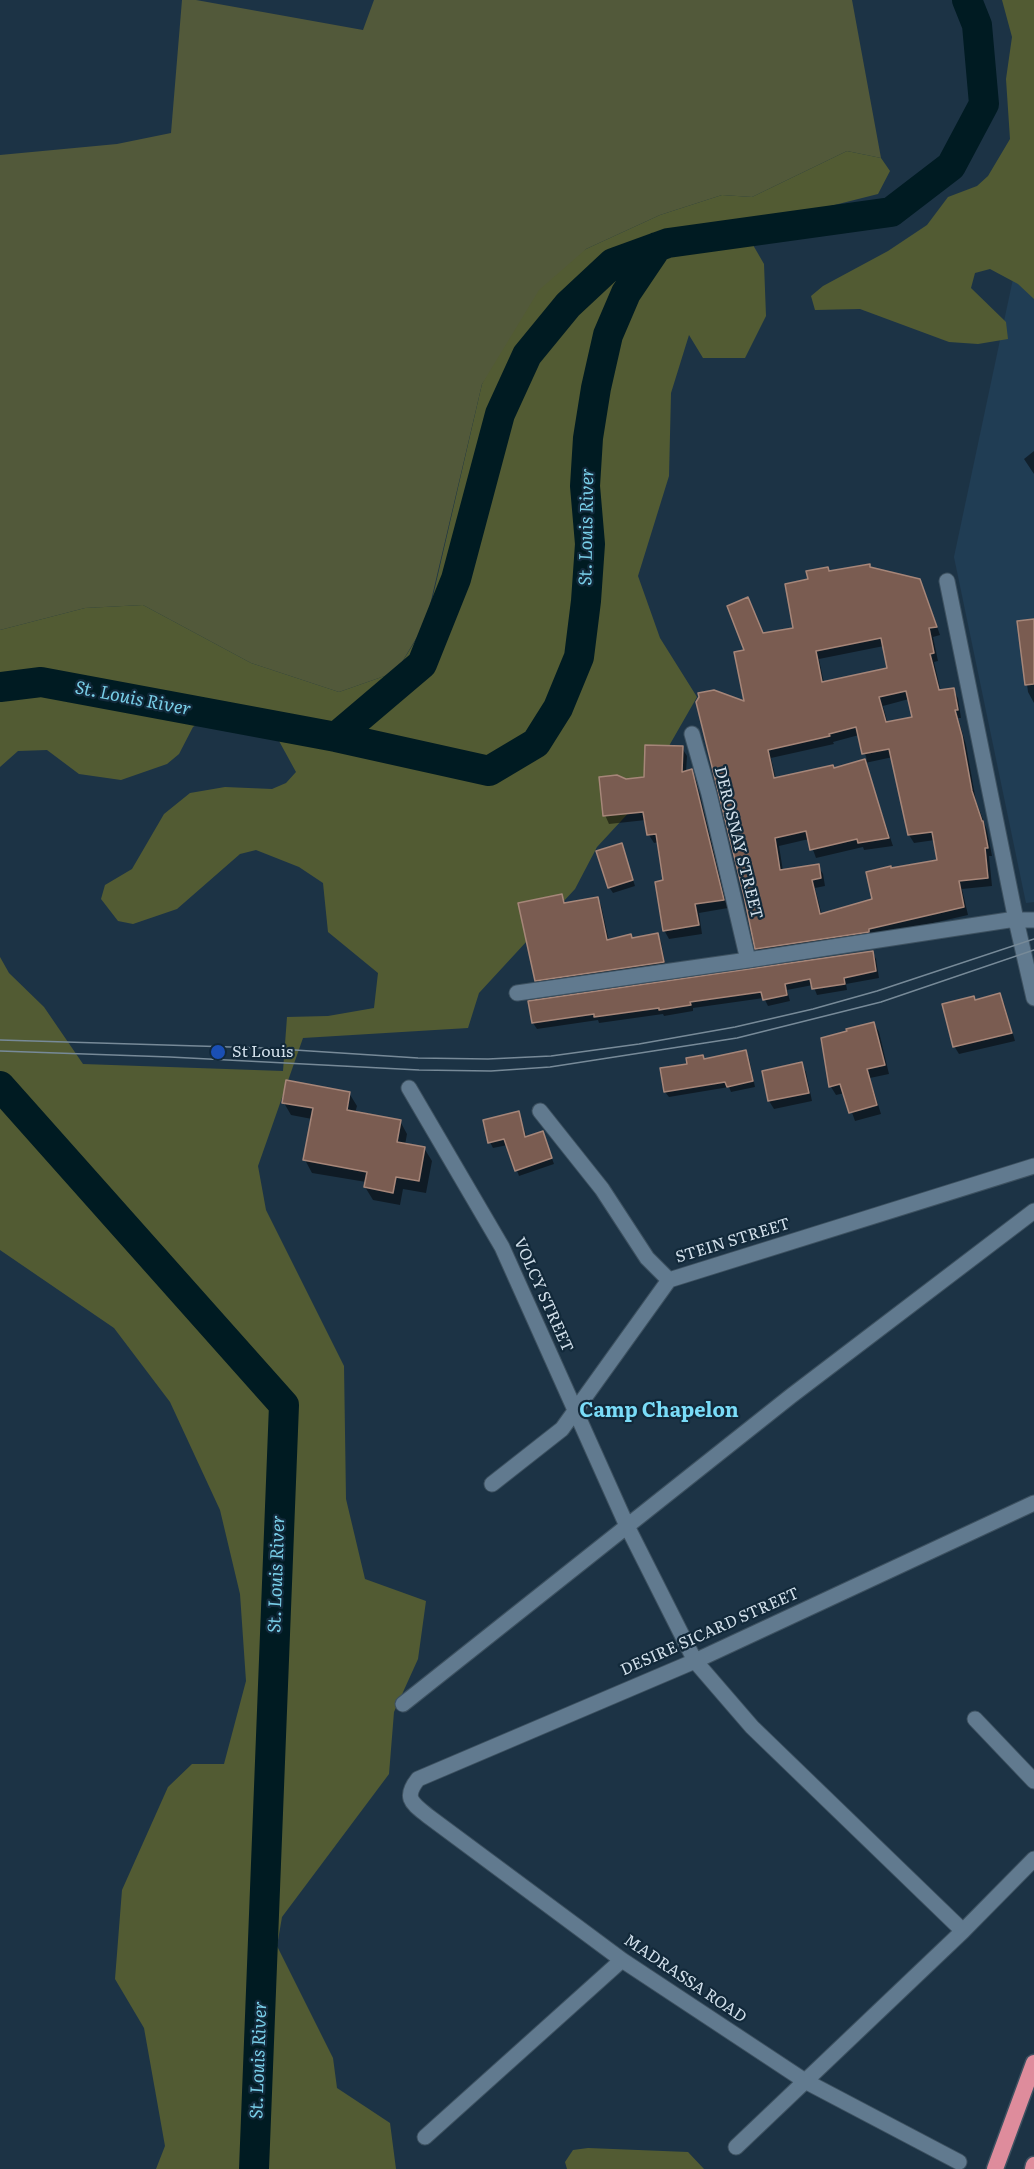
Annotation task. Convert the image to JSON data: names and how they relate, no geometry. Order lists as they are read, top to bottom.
{
  "streets": {
    "street": [
      "DEROSNAY STREET",
      "STEIN STREET",
      "VOLCY STREET",
      "DESIRE SICARD STREET",
      "MADRASSA ROAD"
    ]
  },
  "crossings": [
    ["STEIN STREET", "VOLCY STREET"],
    ["VOLCY STREET", "DESIRE SICARD STREET"],
    ["DESIRE SICARD STREET", "MADRASSA ROAD"]
  ],
  "districts": ["Camp Chapelon"],
  "water": ["St. Louis River"],
  "places": ["St Louis"]
}
